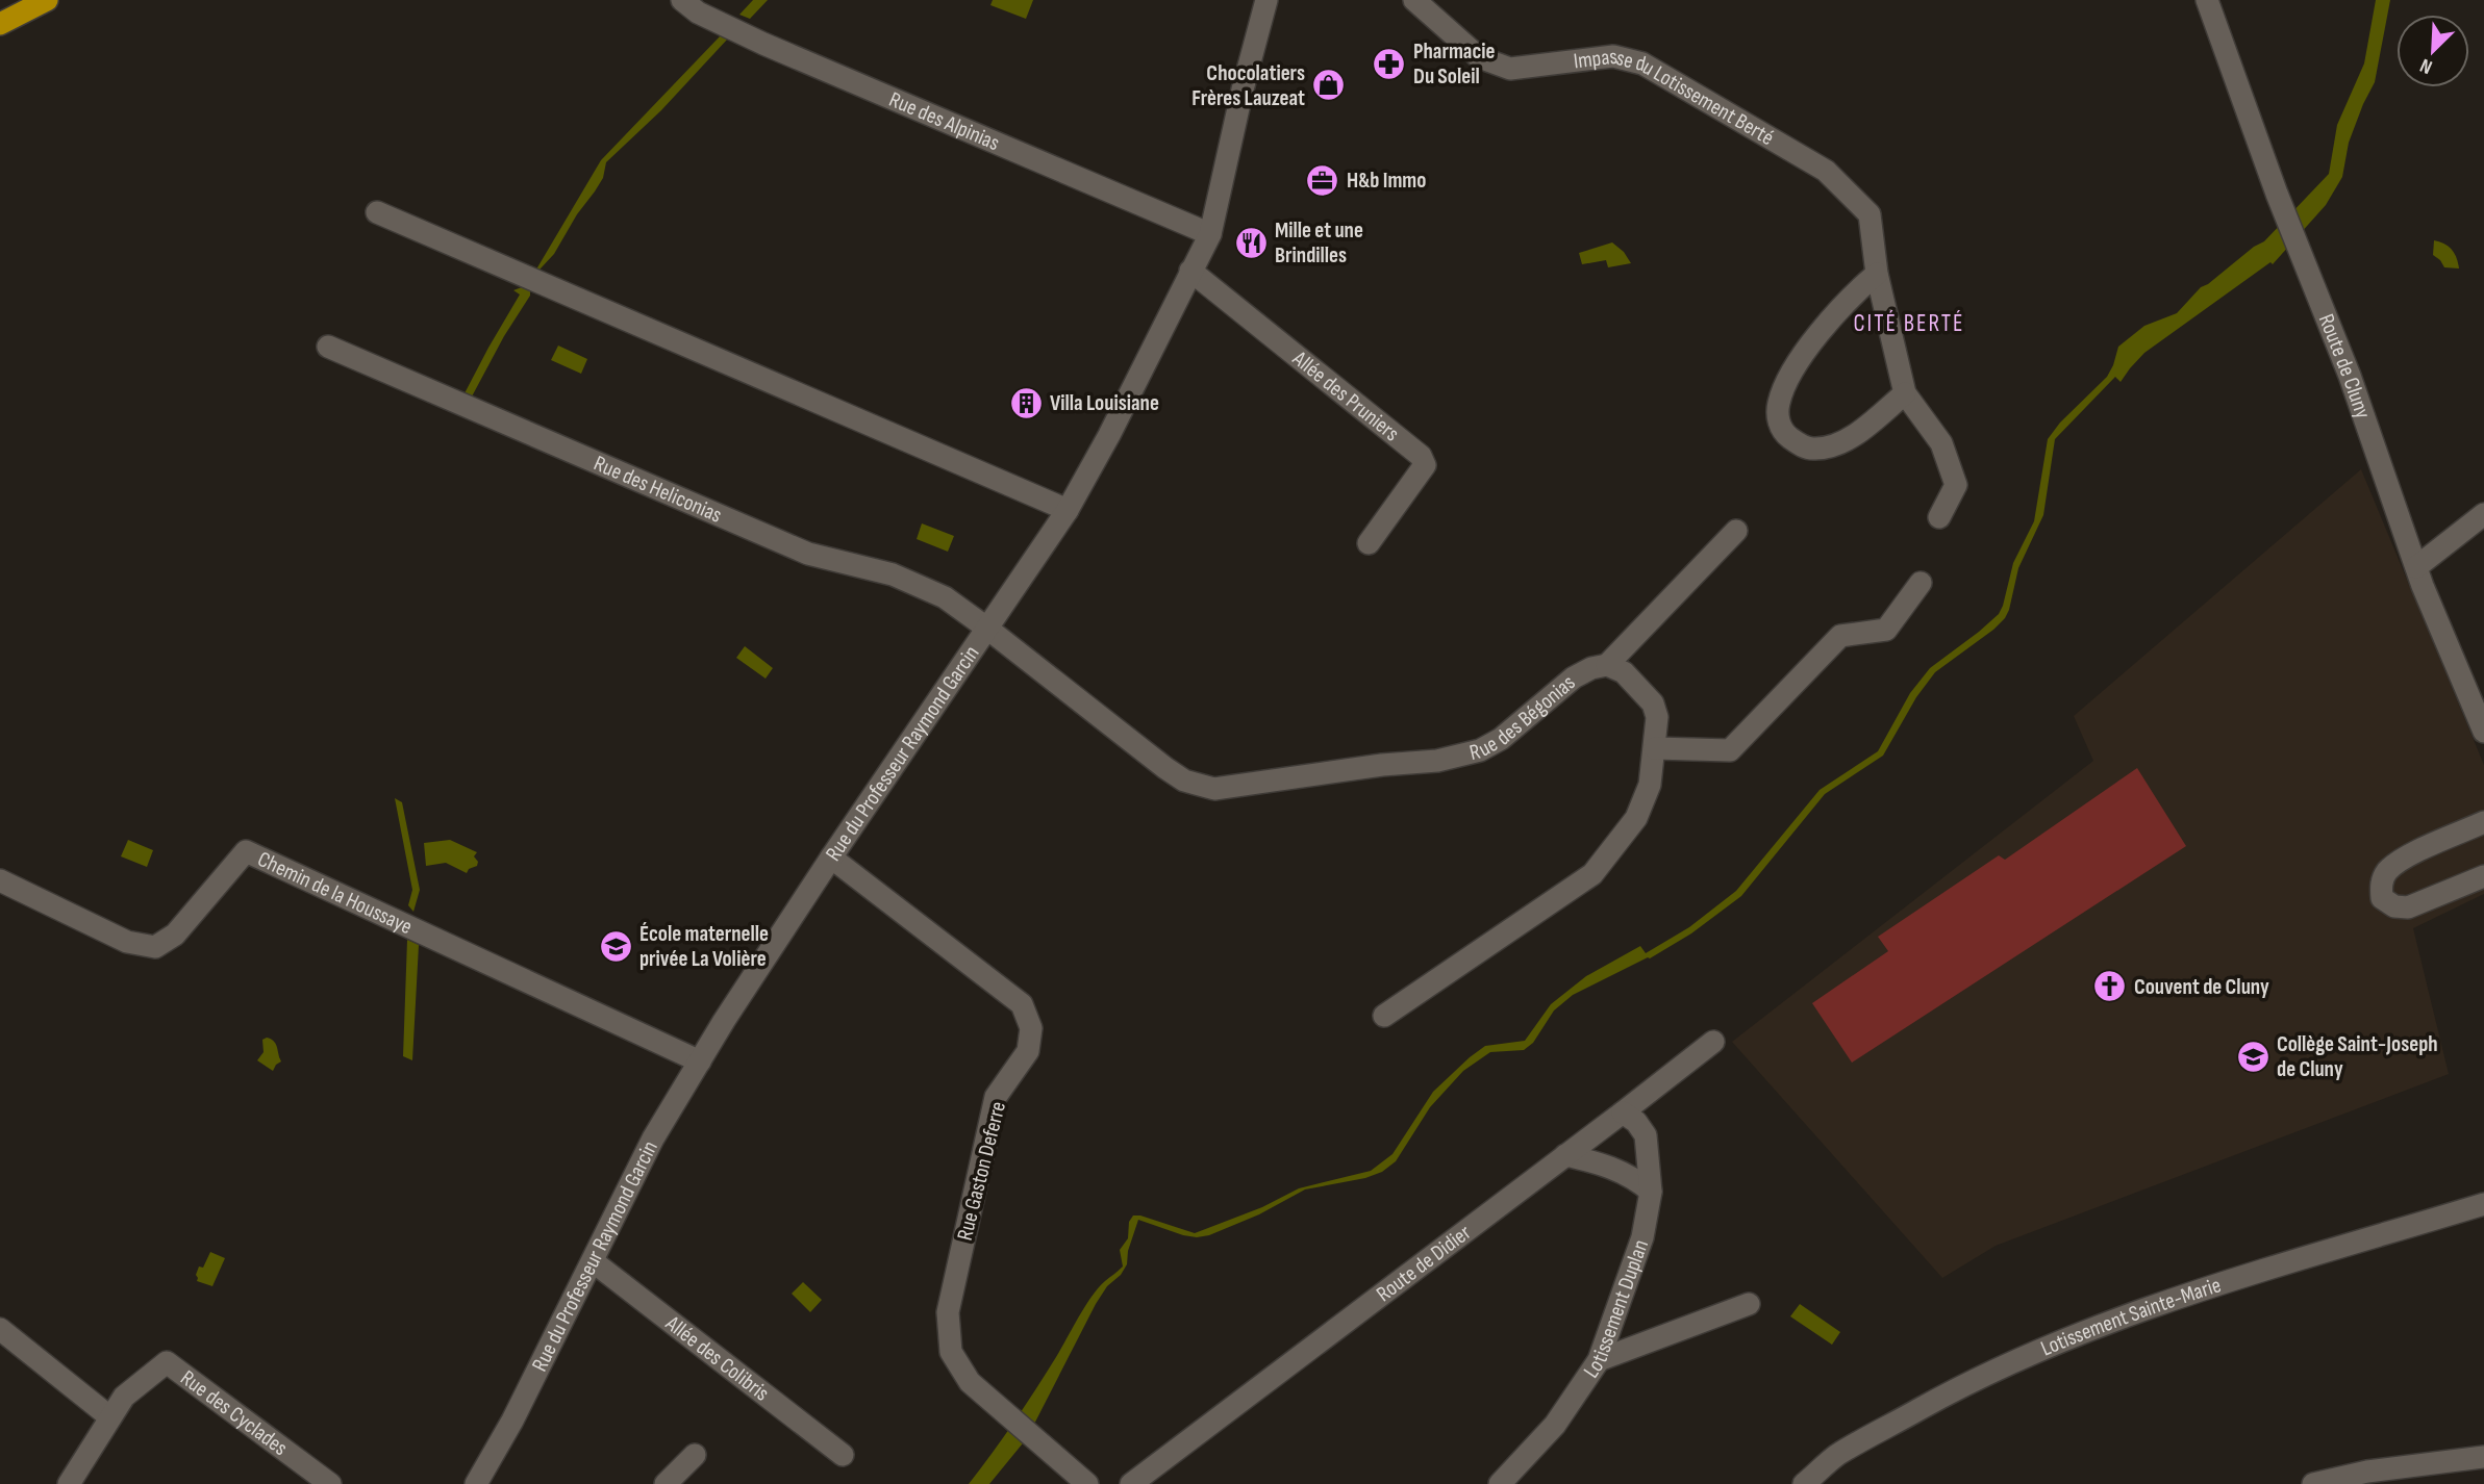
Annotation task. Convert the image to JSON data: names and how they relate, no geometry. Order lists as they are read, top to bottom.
{
  "streets": {
    "street": [
      "Impasse du Lotissement Berté",
      "Rue des Alpinias",
      "Route de Cluny",
      "Allée des Pruniers",
      "Rue des Heliconias",
      "Rue des Bégonias",
      "Rue du Professeur Raymond Garcin",
      "Chemin de la Houssaye",
      "Rue Gaston Deferre",
      "Route de Didier",
      "Lotissement Duplan",
      "Lotissement Sainte-Marie",
      "Allée des Colibris",
      "Rue des Cyclades"
    ]
  },
  "crossings": [
    ["Rue des Alpinias", "Rue du Professeur Raymond Garcin"],
    ["Allée des Pruniers", "Rue du Professeur Raymond Garcin"],
    ["Rue des Heliconias", "Rue des Bégonias"],
    ["Rue des Heliconias", "Rue du Professeur Raymond Garcin"],
    ["Rue des Bégonias", "Rue du Professeur Raymond Garcin"],
    ["Rue du Professeur Raymond Garcin", "Chemin de la Houssaye"],
    ["Rue du Professeur Raymond Garcin", "Rue Gaston Deferre"],
    ["Rue du Professeur Raymond Garcin", "Allée des Colibris"],
    ["Route de Didier", "Lotissement Duplan"]
  ],
  "districts": ["CITÉ BERTÉ"],
  "places": {
    "pharmacy": ["Pharmacie Du Soleil"],
    "shop": ["Chocolatiers Frères Lauzeat"],
    "office": ["H&b Immo"],
    "restaurant": ["Mille et une Brindilles"],
    "building": ["Villa Louisiane"],
    "school or university": ["École maternelle privée La Volière", "Collège Saint-Joseph de Cluny"],
    "church": ["Couvent de Cluny"]
  },
  "north": "bottom left"
}
